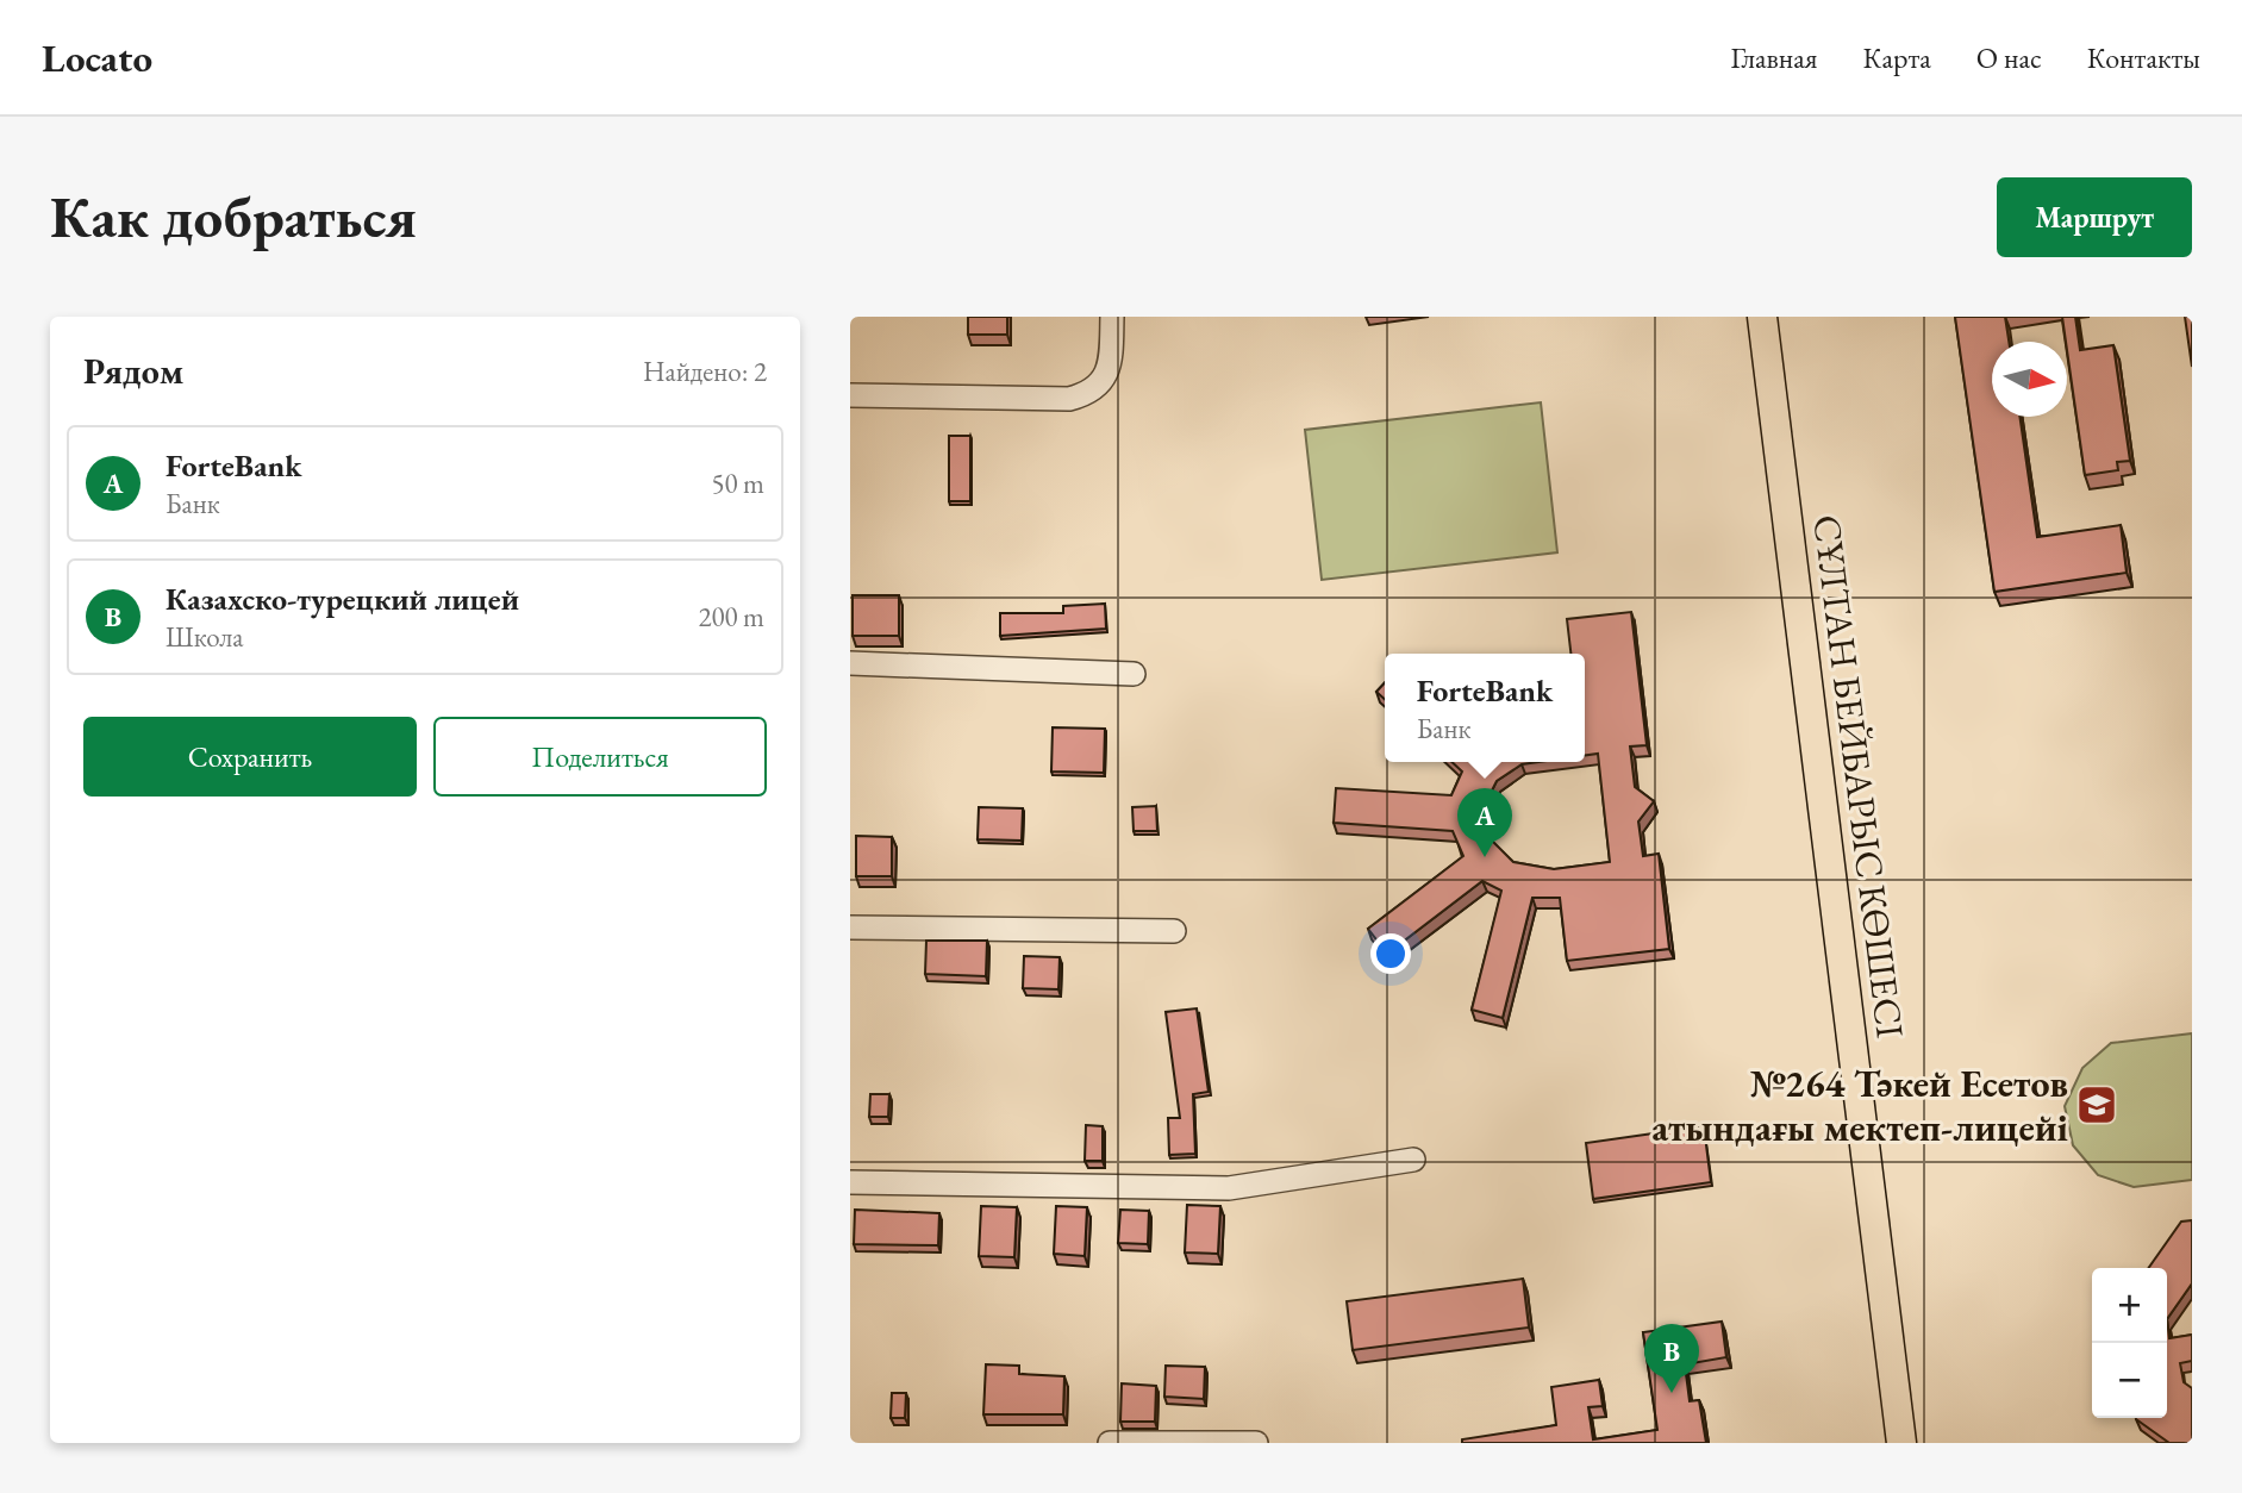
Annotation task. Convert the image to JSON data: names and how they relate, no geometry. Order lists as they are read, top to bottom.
{
  "streets": {
    "main road": ["СҰЛТАН БЕЙБАРЫС КӨШЕСІ"]
  },
  "places": {
    "school or university": ["№264 Тәкей Есетов атындағы мектеп-лицейі"]
  },
  "north": "right",
  "page": {
    "header": "Locato",
    "nav": [
      "Главная",
      "Карта",
      "О нас",
      "Контакты"
    ],
    "buttons": [
      "Маршрут",
      ["Сохранить", "Поделиться"]
    ],
    "title": "Как добраться",
    "heading": ["Рядом", "Найдено: 2"],
    "list": [
      {
        "mark": "A",
        "name": "ForteBank",
        "note": "Банк",
        "value": "50 m"
      },
      {
        "mark": "B",
        "name": "Казахско-турецкий лицей",
        "note": "Школа",
        "value": "200 m"
      }
    ],
    "popup": ["ForteBank", "Банк"],
    "pins": ["A", "B"],
    "map_buttons": ["+", "−"]
  }
}
